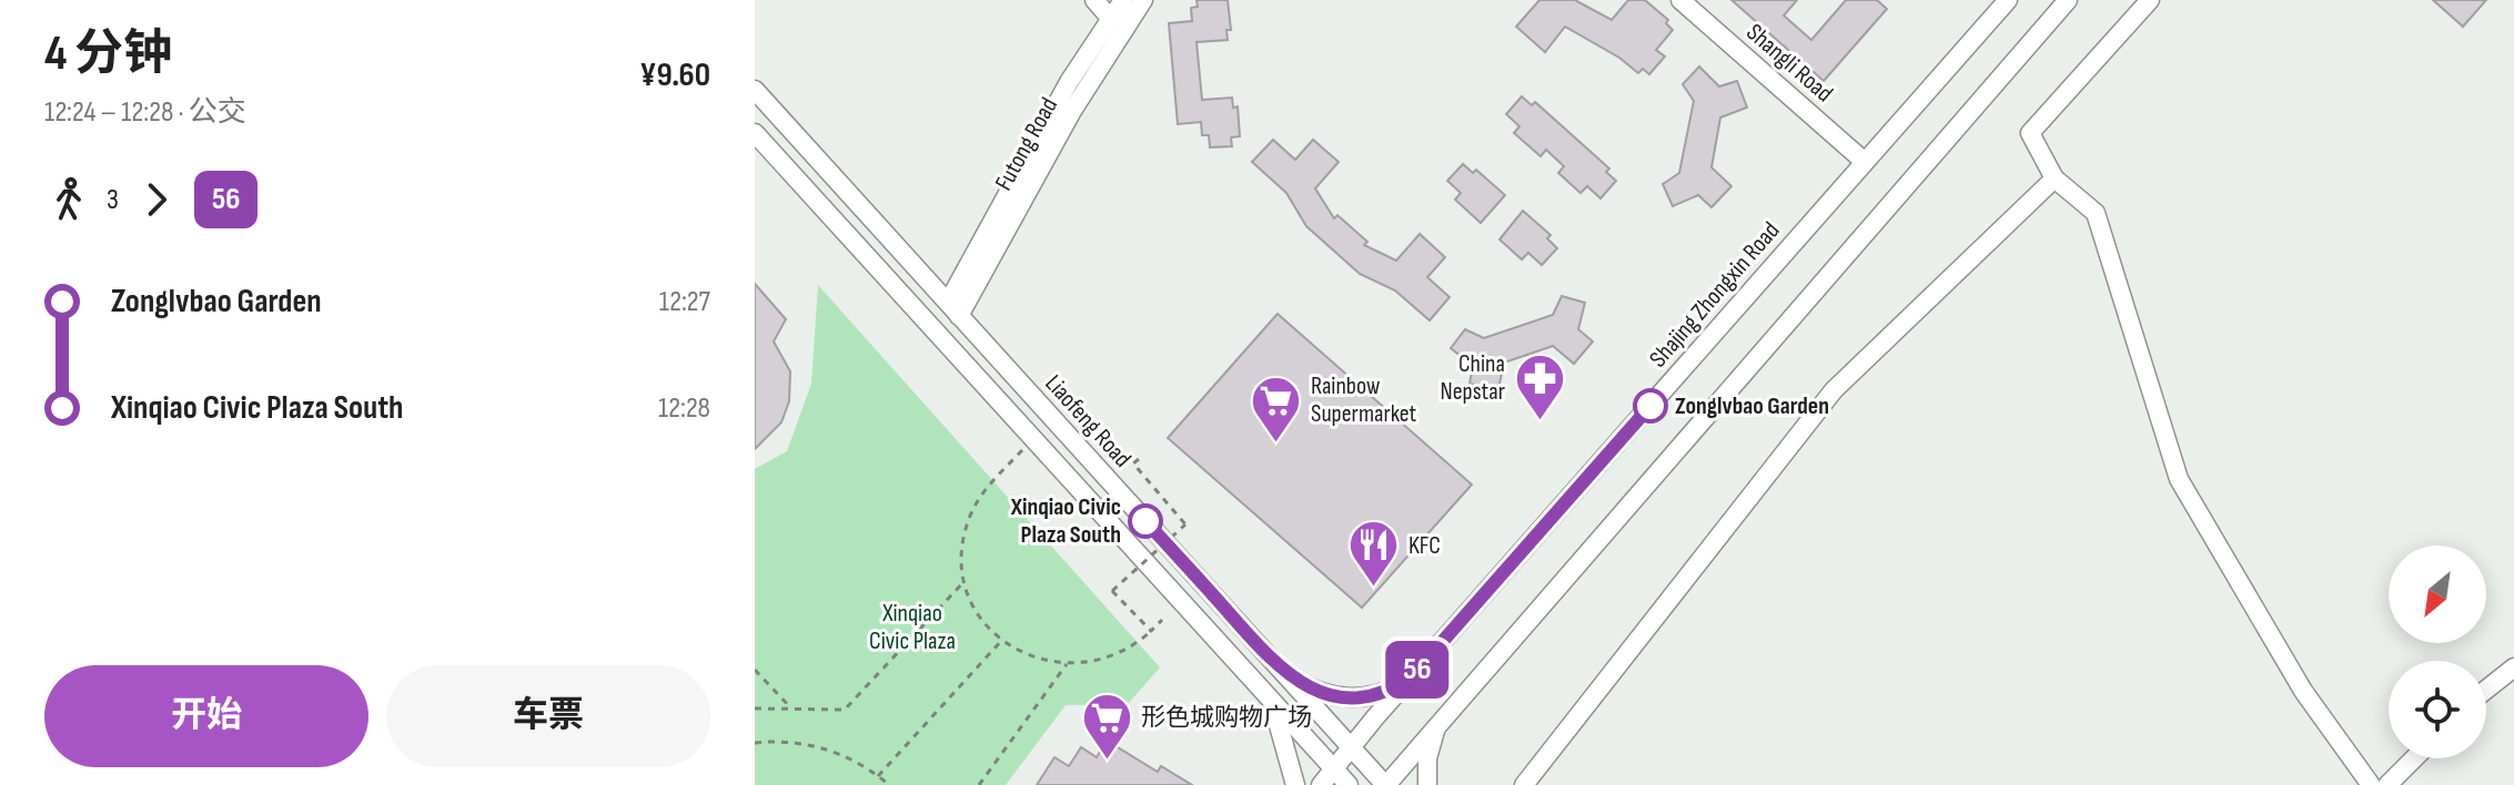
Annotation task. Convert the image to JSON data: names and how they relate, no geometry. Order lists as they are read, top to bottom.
{
  "streets": {
    "street": [
      "Shangli Road",
      "Futong Road",
      "Shajing Zhongxin Road",
      "Liaofeng Road"
    ]
  },
  "crossings": [
    ["Shangli Road", "Shajing Zhongxin Road"],
    ["Futong Road", "Liaofeng Road"],
    ["Shajing Zhongxin Road", "Liaofeng Road"]
  ],
  "parks": ["Xinqiao Civic Plaza"],
  "places": {
    "other": ["Zonglvbao Garden", "Xinqiao Civic Plaza South"],
    "pharmacy": ["China Nepstar"],
    "supermarket": ["Rainbow Supermarket", "形色城购物广场"],
    "restaurant": ["KFC"]
  },
  "lines": ["bus line 56"],
  "north": "bottom left",
  "page": {
    "heading": ["4 分钟", "12:24 – 12:28 · 公交", "¥9.60"],
    "on_map": "56",
    "legs": ["3", "56"],
    "list": [
      {
        "name": "Zonglvbao Garden",
        "value": "12:27"
      },
      {
        "name": "Xinqiao Civic Plaza South",
        "value": "12:28"
      }
    ],
    "buttons": ["开始", "车票"]
  }
}
